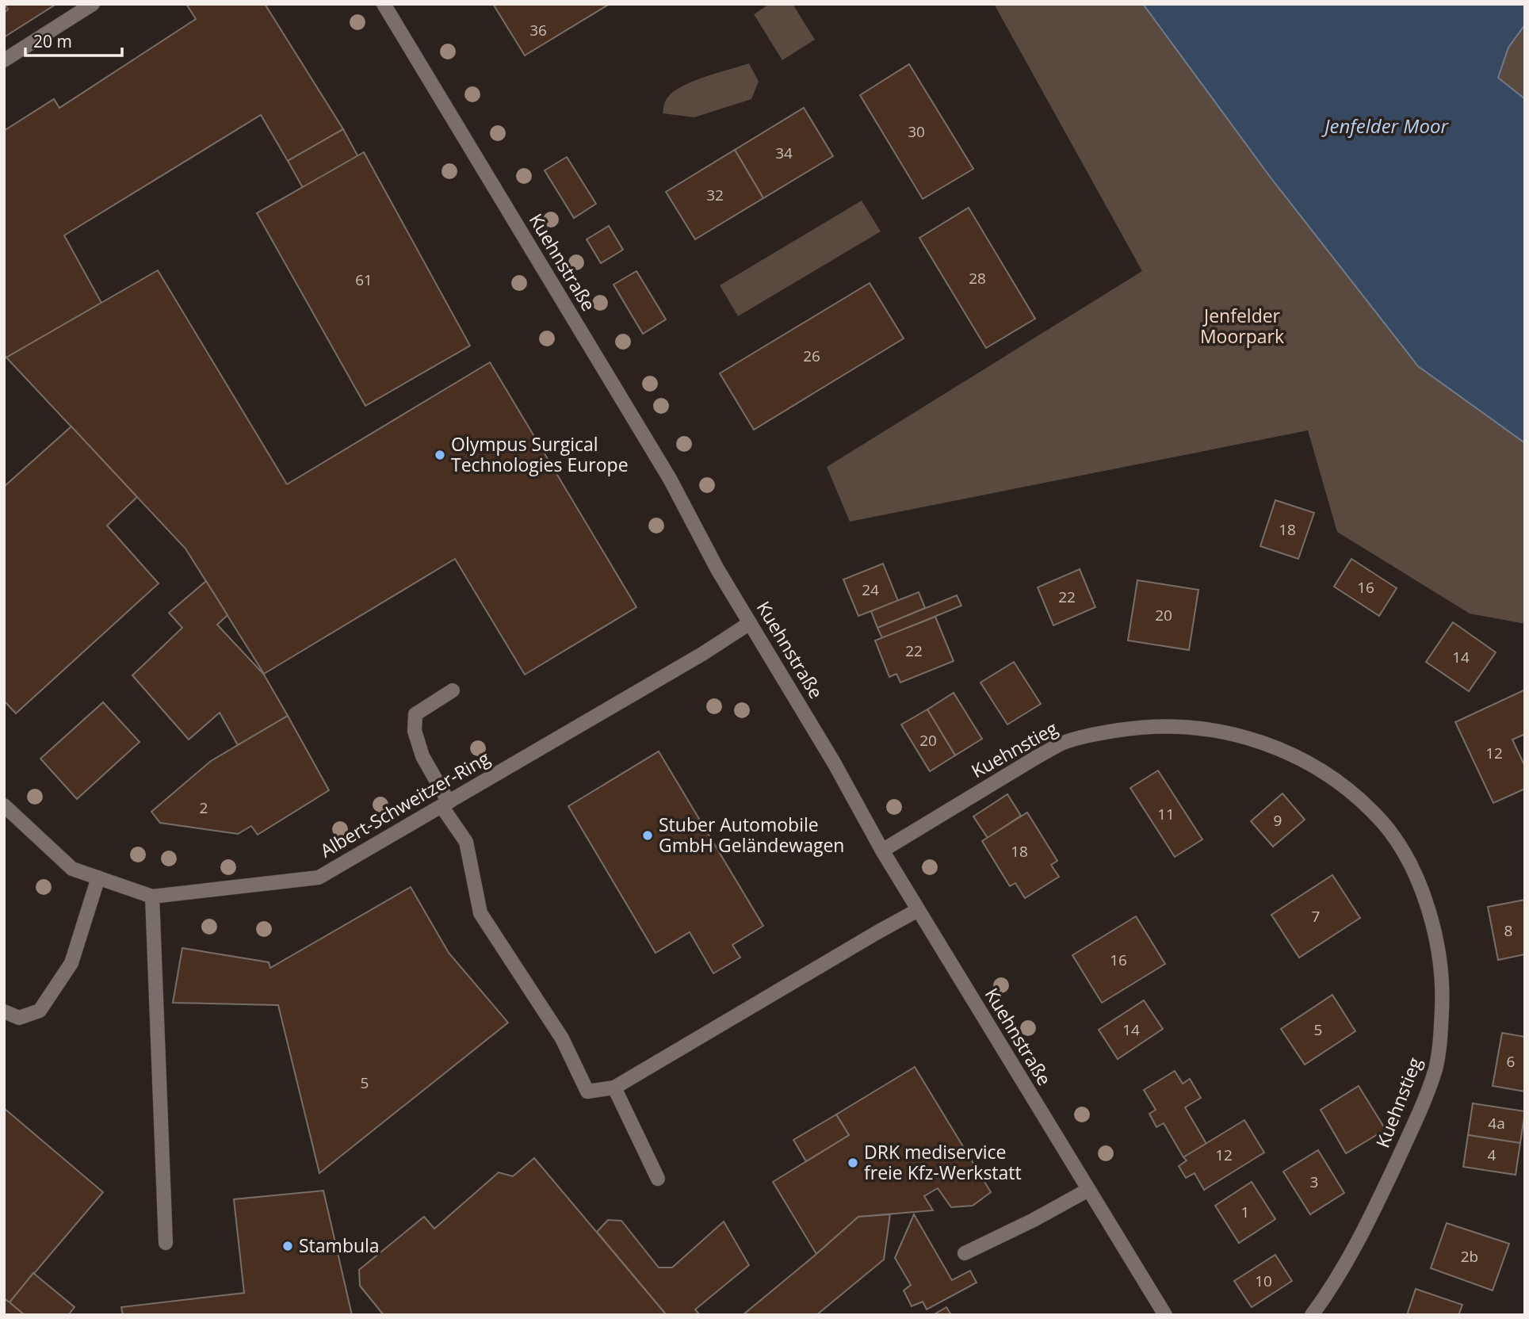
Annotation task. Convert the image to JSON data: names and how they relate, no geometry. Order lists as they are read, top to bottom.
{
  "streets": {
    "street": ["Kuehnstraße", "Kuehnstieg", "Albert-Schweitzer-Ring"]
  },
  "crossings": [
    ["Kuehnstraße", "Kuehnstieg"],
    ["Kuehnstraße", "Albert-Schweitzer-Ring"]
  ],
  "water": ["Jenfelder Moor"],
  "parks": ["Jenfelder Moorpark"],
  "places": [
    "Olympus Surgical Technologies Europe",
    "Stuber Automobile GmbH Geländewagen",
    "DRK mediservice freie Kfz-Werkstatt",
    "Stambula"
  ],
  "house_numbers": [
    "36",
    "30",
    "34",
    "32",
    "28",
    "61",
    "26",
    "18",
    "16",
    "24",
    "22",
    "20",
    "22",
    "14",
    "20",
    "12",
    "2",
    "11",
    "9",
    "18",
    "7",
    "8",
    "16",
    "14",
    "5",
    "6",
    "5",
    "4a",
    "12",
    "4",
    "3",
    "1",
    "2b",
    "10"
  ],
  "scale_bar": "20 m"
}
